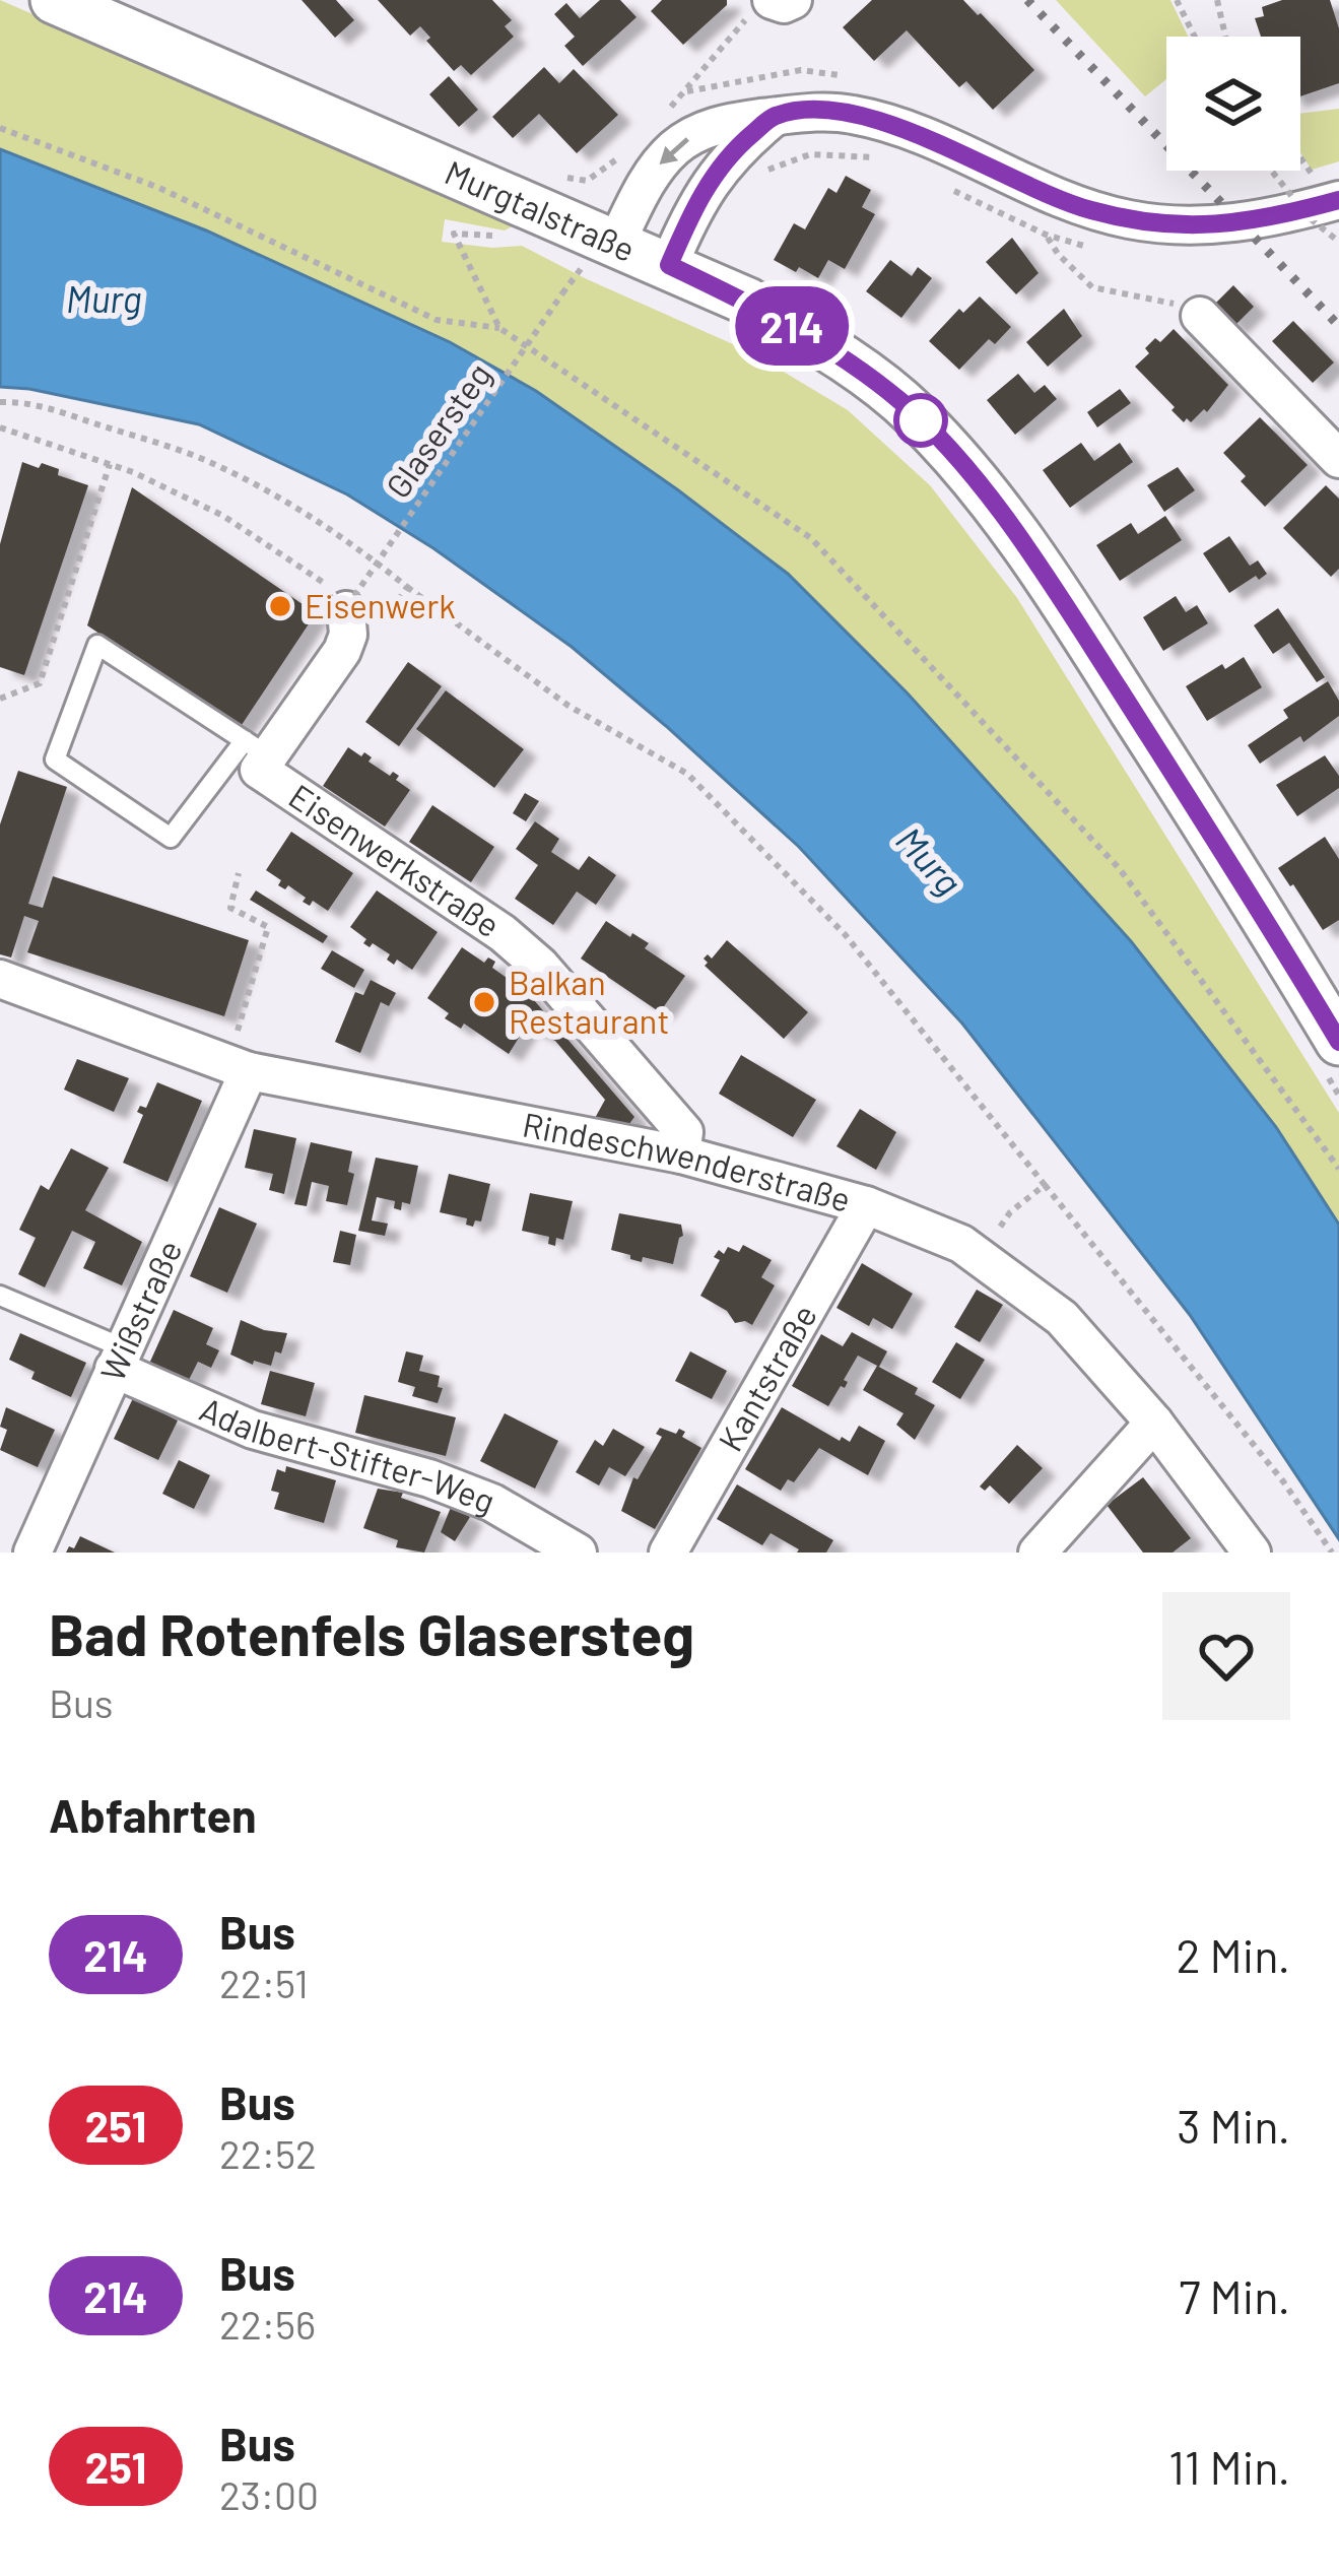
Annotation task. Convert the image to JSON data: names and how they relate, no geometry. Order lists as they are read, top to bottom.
{
  "streets": {
    "street": [
      "Murgtalstraße",
      "Eisenwerkstraße",
      "Rindeschwenderstraße",
      "Wißstraße",
      "Kantstraße",
      "Adalbert-Stifter-Weg"
    ],
    "path": ["Glasersteg"]
  },
  "crossings": [
    ["Glasersteg", "Eisenwerkstraße"],
    ["Eisenwerkstraße", "Rindeschwenderstraße"],
    ["Rindeschwenderstraße", "Wißstraße"],
    ["Rindeschwenderstraße", "Kantstraße"],
    ["Wißstraße", "Adalbert-Stifter-Weg"]
  ],
  "water": ["Murg"],
  "places": ["Eisenwerk", "Balkan Restaurant"],
  "lines": ["bus line 214"],
  "page": {
    "on_map": "214",
    "heading": [
      ["Bad Rotenfels Glasersteg", "Bus"],
      "Abfahrten"
    ],
    "list": [
      {
        "mark": "214",
        "name": "Bus",
        "note": "22:51",
        "value": "2 Min."
      },
      {
        "mark": "251",
        "name": "Bus",
        "note": "22:52",
        "value": "3 Min."
      },
      {
        "mark": "214",
        "name": "Bus",
        "note": "22:56",
        "value": "7 Min."
      },
      {
        "mark": "251",
        "name": "Bus",
        "note": "23:00",
        "value": "11 Min."
      }
    ]
  }
}
